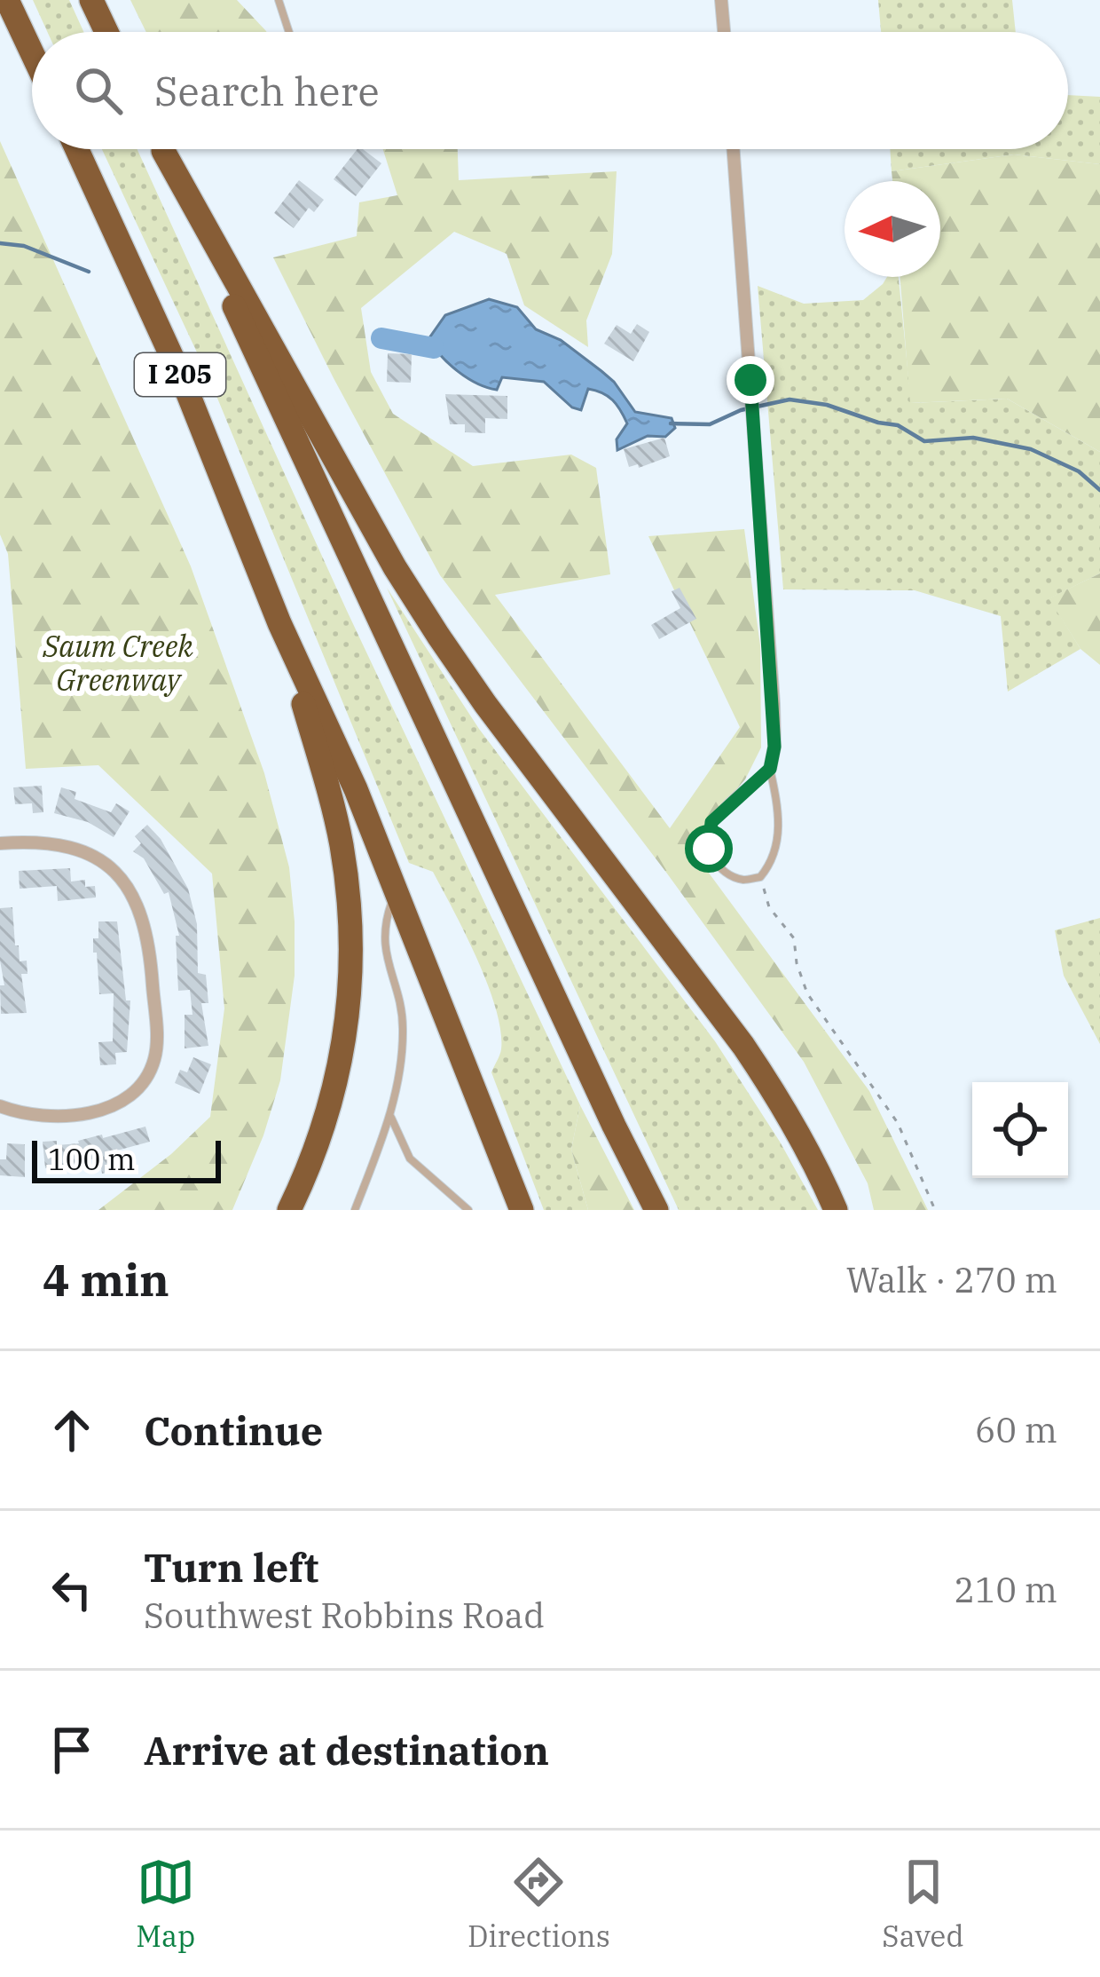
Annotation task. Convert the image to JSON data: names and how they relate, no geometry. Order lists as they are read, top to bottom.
{
  "streets": {
    "highway": ["I 205"]
  },
  "parks": ["Saum Creek Greenway"],
  "scale_bar": "100 m",
  "north": "left",
  "page": {
    "search": "Search here",
    "scale": "100 m",
    "heading": ["4 min", "Walk · 270 m"],
    "list": [
      ["Continue", "60 m"],
      ["Turn left", "Southwest Robbins Road", "210 m"],
      "Arrive at destination"
    ],
    "nav": ["Map", "Directions", "Saved"]
  }
}
